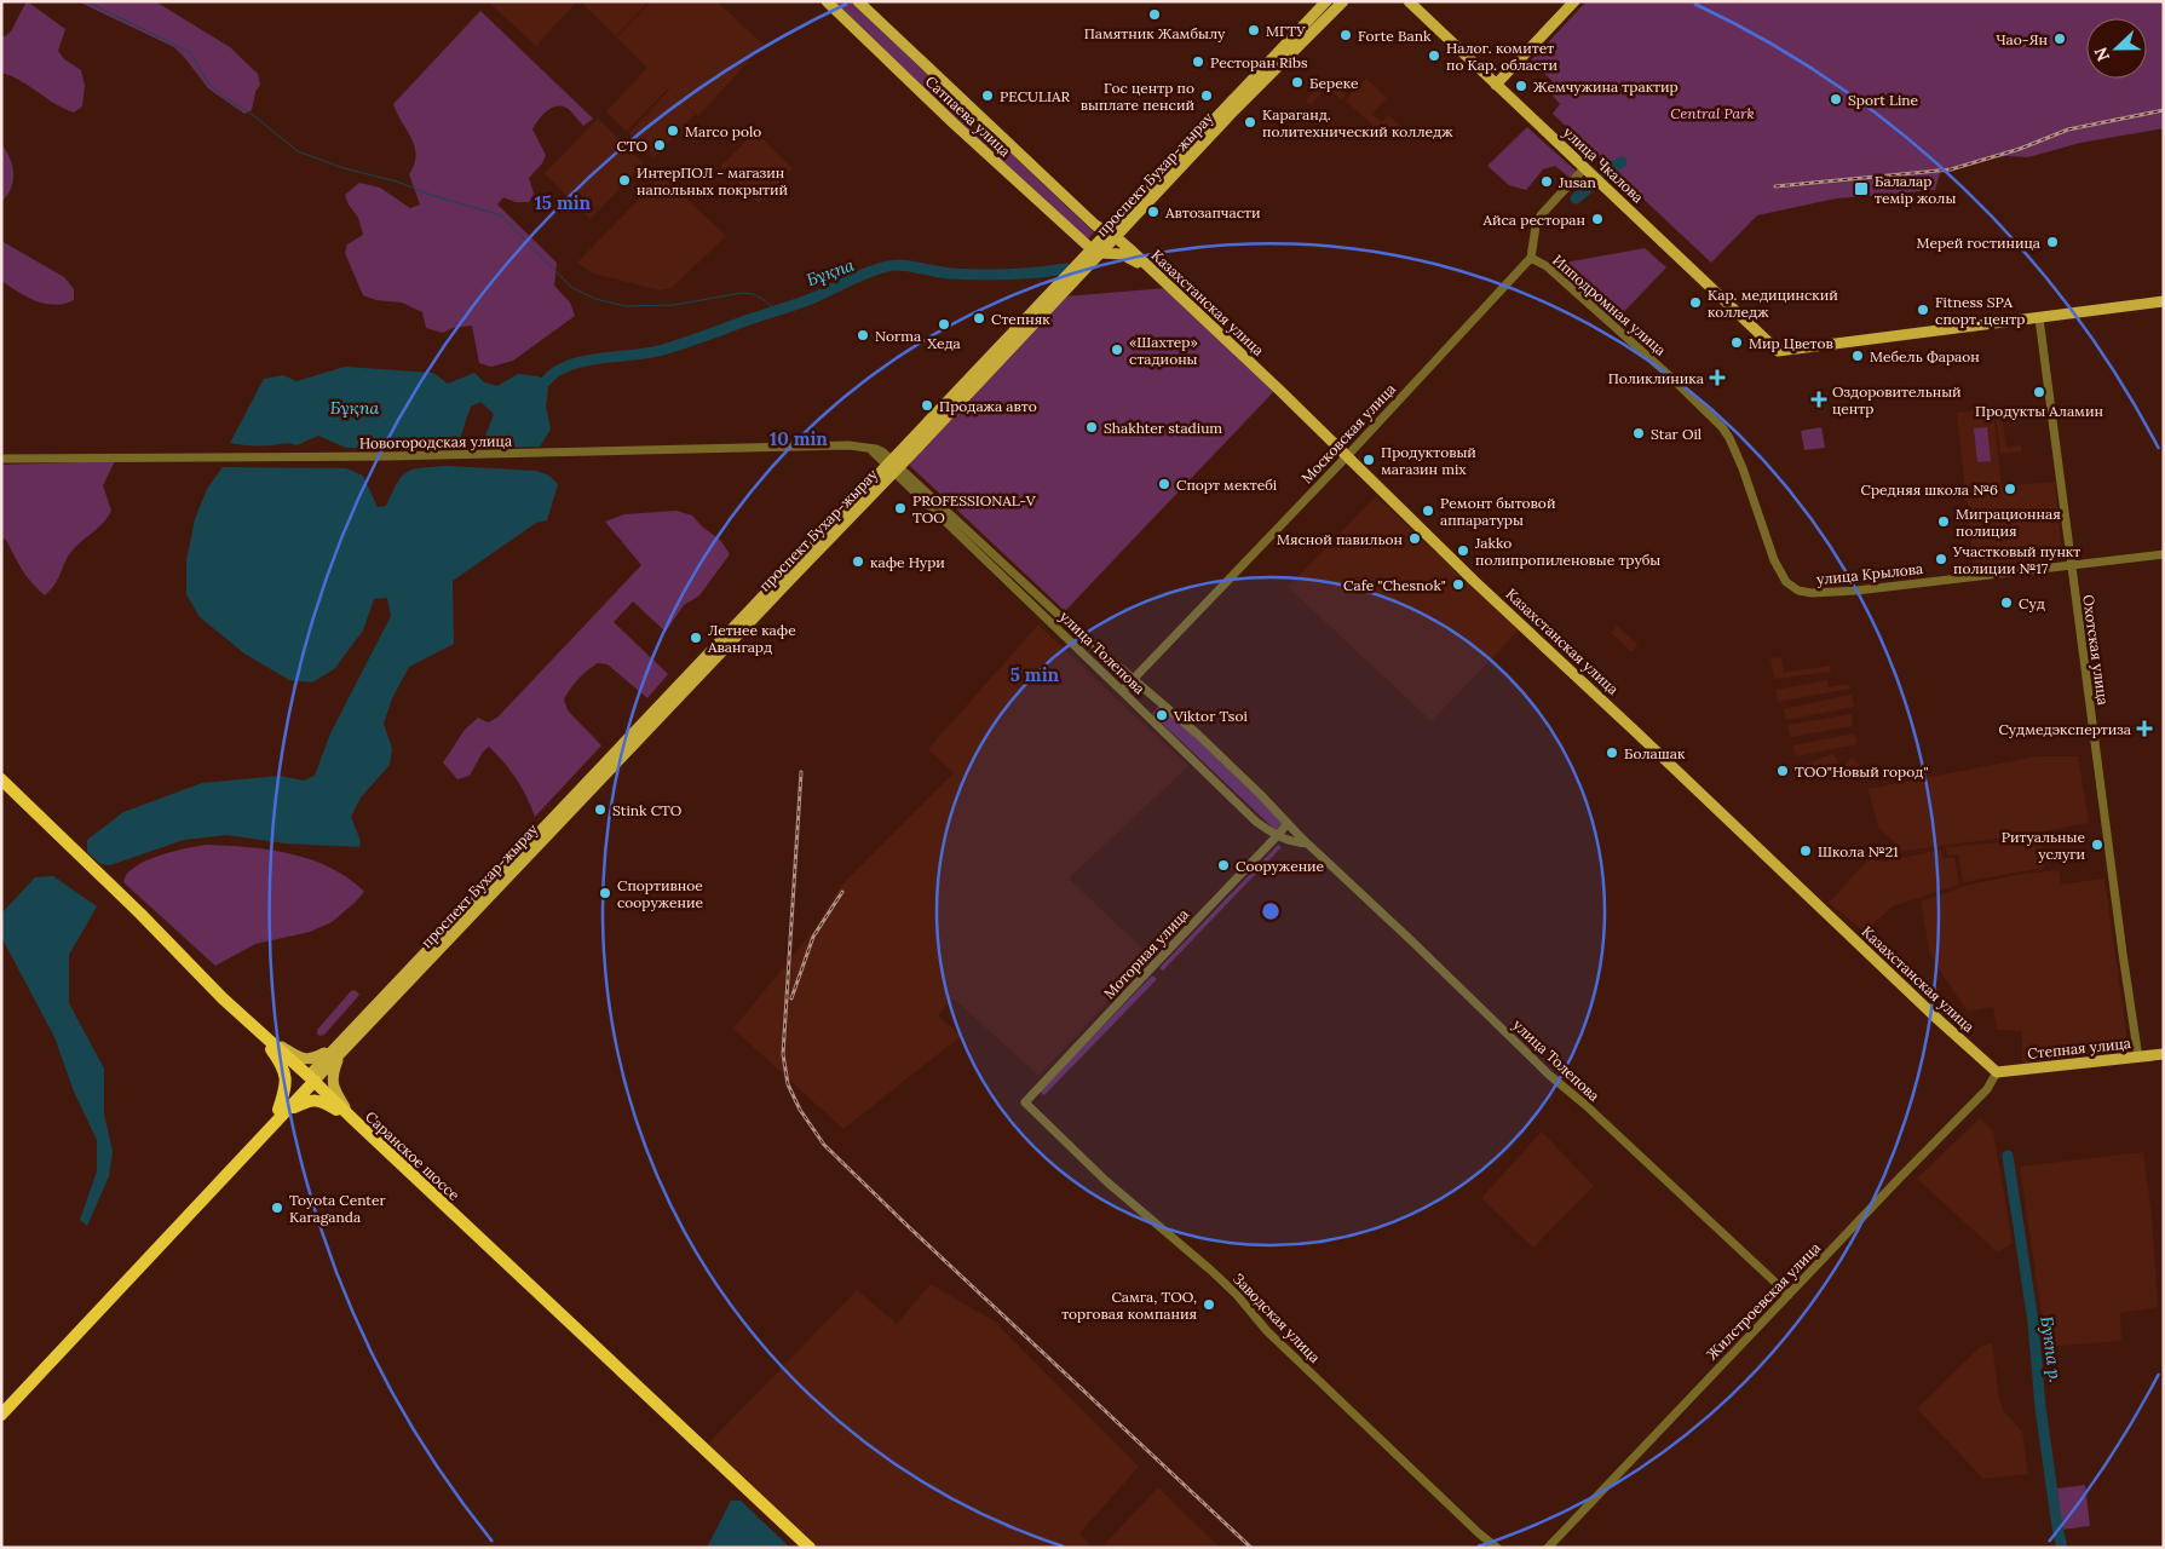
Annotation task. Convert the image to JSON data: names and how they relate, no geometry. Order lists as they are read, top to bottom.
{
  "streets": {
    "highway": ["Саранское шоссе"],
    "main road": [
      "Сатпаева улица",
      "улица Чкалова",
      "проспект Бухар-жырау",
      "Казахстанская улица",
      "Степная улица"
    ],
    "street": [
      "Ипподромная улица",
      "Московская улица",
      "Новогородская улица",
      "улица Крылова",
      "Охотская улица",
      "улица Толепова",
      "Моторная улица",
      "Жилстроевская улица",
      "Заводская улица"
    ]
  },
  "crossings": [
    ["Сатпаева улица", "проспект Бухар-жырау"],
    ["Сатпаева улица", "Казахстанская улица"],
    ["улица Чкалова", "Охотская улица"],
    ["проспект Бухар-жырау", "Казахстанская улица"],
    ["проспект Бухар-жырау", "Новогородская улица"],
    ["проспект Бухар-жырау", "улица Толепова"],
    ["проспект Бухар-жырау", "Саранское шоссе"],
    ["Казахстанская улица", "Московская улица"],
    ["Казахстанская улица", "Степная улица"],
    ["Казахстанская улица", "Жилстроевская улица"],
    ["Ипподромная улица", "Московская улица"],
    ["Ипподромная улица", "улица Крылова"],
    ["Московская улица", "улица Толепова"],
    ["Новогородская улица", "улица Толепова"],
    ["улица Крылова", "Охотская улица"],
    ["Охотская улица", "Степная улица"],
    ["улица Толепова", "Моторная улица"],
    ["улица Толепова", "Жилстроевская улица"],
    ["Моторная улица", "Заводская улица"],
    ["Степная улица", "Жилстроевская улица"]
  ],
  "water": ["Бұқпа", "Букпа р."],
  "parks": ["Central Park"],
  "places": {
    "other": [
      "Памятник Жамбылу",
      "МГТУ",
      "Forte Bank",
      "Чао-Ян",
      "Налог. комитет по Кар. области",
      "Ресторан Ribs",
      "Береке",
      "Жемчужина трактир",
      "PECULIAR",
      "Гос центр по выплате пенсий",
      "Sport Line",
      "Караганд. политехнический колледж",
      "Marco polo",
      "СТО",
      "ИнтерПОЛ - магазин напольных покрытий",
      "Jusan",
      "Автозапчасти",
      "Айса ресторан",
      "Мерей гостиница",
      "Кар. медицинский колледж",
      "Fitness SPA спорт. центр",
      "Степняк",
      "Хеда",
      "Norma",
      "Мир Цветов",
      "«Шахтер» стадионы",
      "Мебель Фараон",
      "Продукты Аламин",
      "Продажа авто",
      "Shakhter stadium",
      "Star Oil",
      "Продуктовый магазин mix",
      "Спорт мектебі",
      "Средняя школа №6",
      "PROFESSIONAL-V ТОО",
      "Ремонт бытовой аппаратуры",
      "Миграционная полиция",
      "Мясной павильон",
      "Jakko полипропиленовые трубы",
      "Участковый пункт полиции №17",
      "кафе Нури",
      "Cafe \"Chesnok\"",
      "Суд",
      "Летнее кафе Авангард",
      "Viktor Tsoi",
      "Болашак",
      "ТОО\"Новый город\"",
      "Stink СТО",
      "Ритуальные услуги",
      "Школа №21",
      "Сооружение",
      "Спортивное сооружение",
      "Toyota Center Karaganda",
      "Самга, ТОО, торговая компания"
    ],
    "transit": ["Балалар темір жолы"],
    "health": ["Поликлиника", "Оздоровительный центр", "Судмедэкспертиза"]
  },
  "north": "left",
  "rings": ["15 min", "10 min", "5 min"]
}
